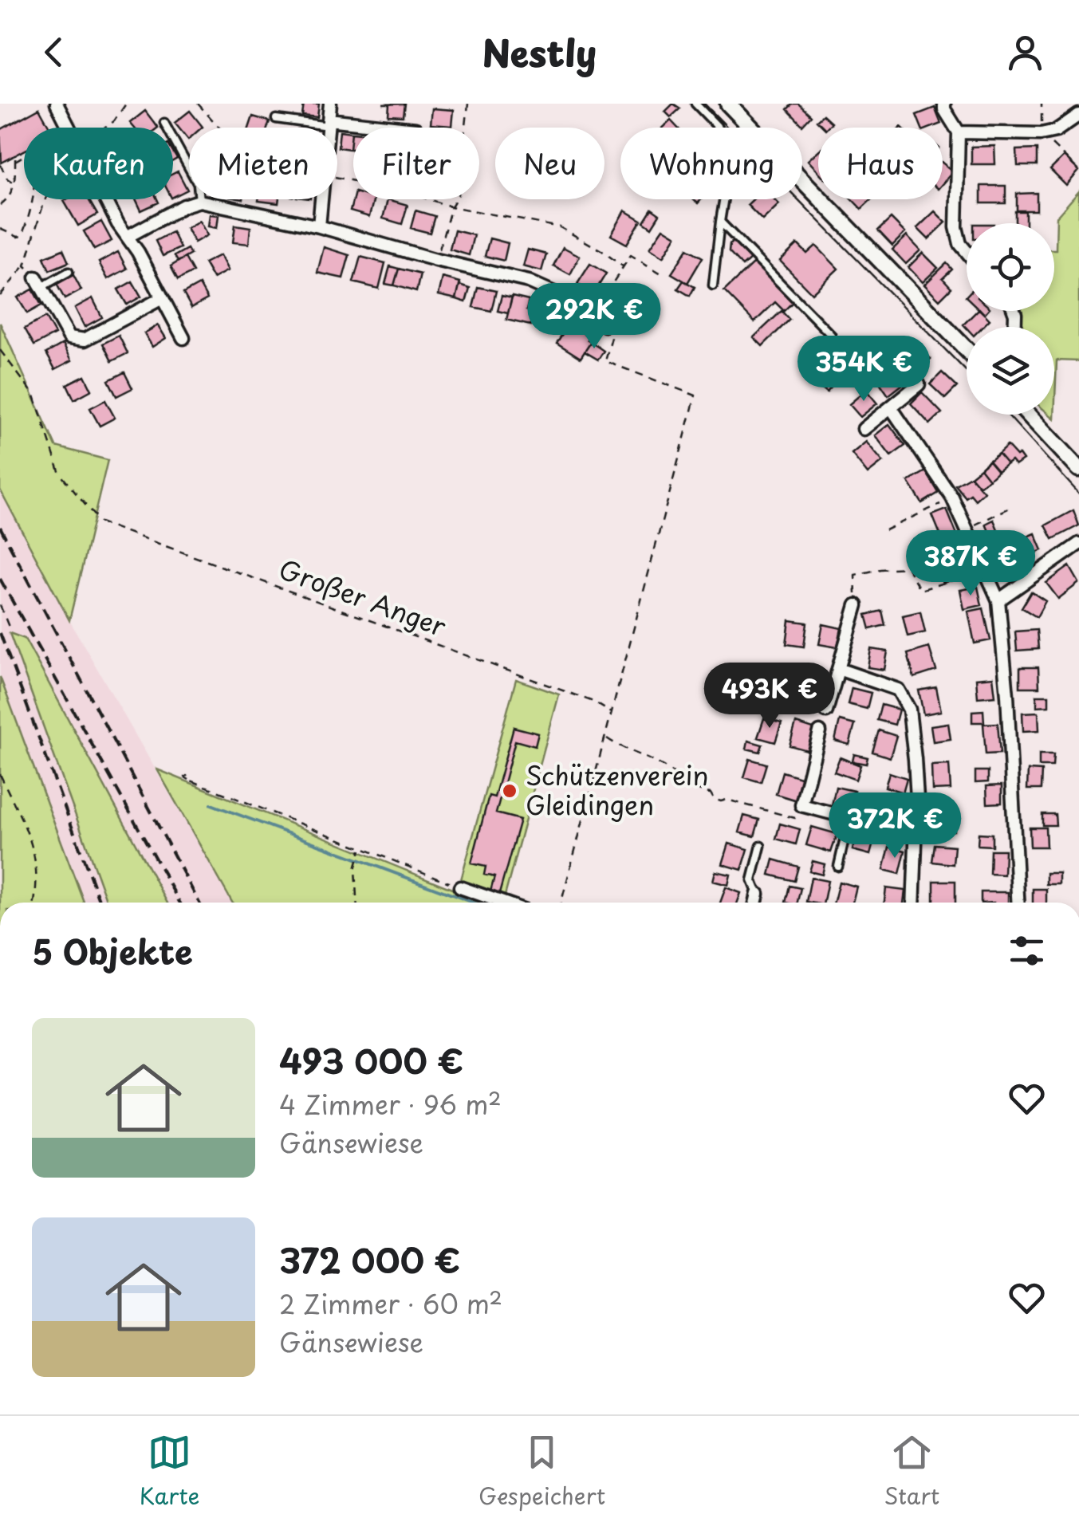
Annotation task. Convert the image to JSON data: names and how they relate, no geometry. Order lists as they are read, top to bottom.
{
  "streets": {
    "path": ["Großer Anger"]
  },
  "places": ["Schützenverein Gleidingen"],
  "page": {
    "header": "Nestly",
    "chip": [
      "Kaufen",
      "Mieten",
      "Filter",
      "Neu",
      "Wohnung",
      "Haus"
    ],
    "price": [
      "292K €",
      "354K €",
      "387K €",
      "493K €",
      "372K €"
    ],
    "heading": "5 Objekte",
    "list": [
      {
        "name": "493 000 €",
        "note": "4 Zimmer · 96 m² · Gänsewiese"
      },
      {
        "name": "372 000 €",
        "note": "2 Zimmer · 60 m² · Gänsewiese"
      }
    ],
    "tabs": ["Karte", "Gespeichert", "Start"]
  }
}
